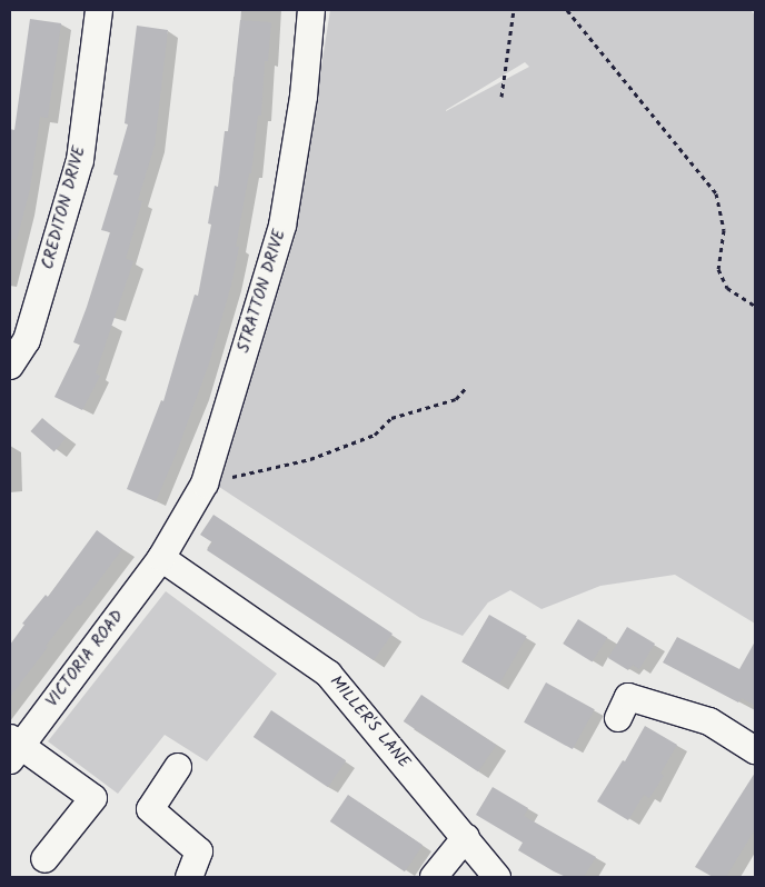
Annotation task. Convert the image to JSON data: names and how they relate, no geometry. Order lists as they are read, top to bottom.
{
  "streets": {
    "street": [
      "CREDITON DRIVE",
      "STRATTON DRIVE",
      "VICTORIA ROAD",
      "MILLER'S LANE"
    ]
  },
  "crossings": [
    ["STRATTON DRIVE", "VICTORIA ROAD"],
    ["STRATTON DRIVE", "MILLER'S LANE"],
    ["VICTORIA ROAD", "MILLER'S LANE"]
  ]
}
